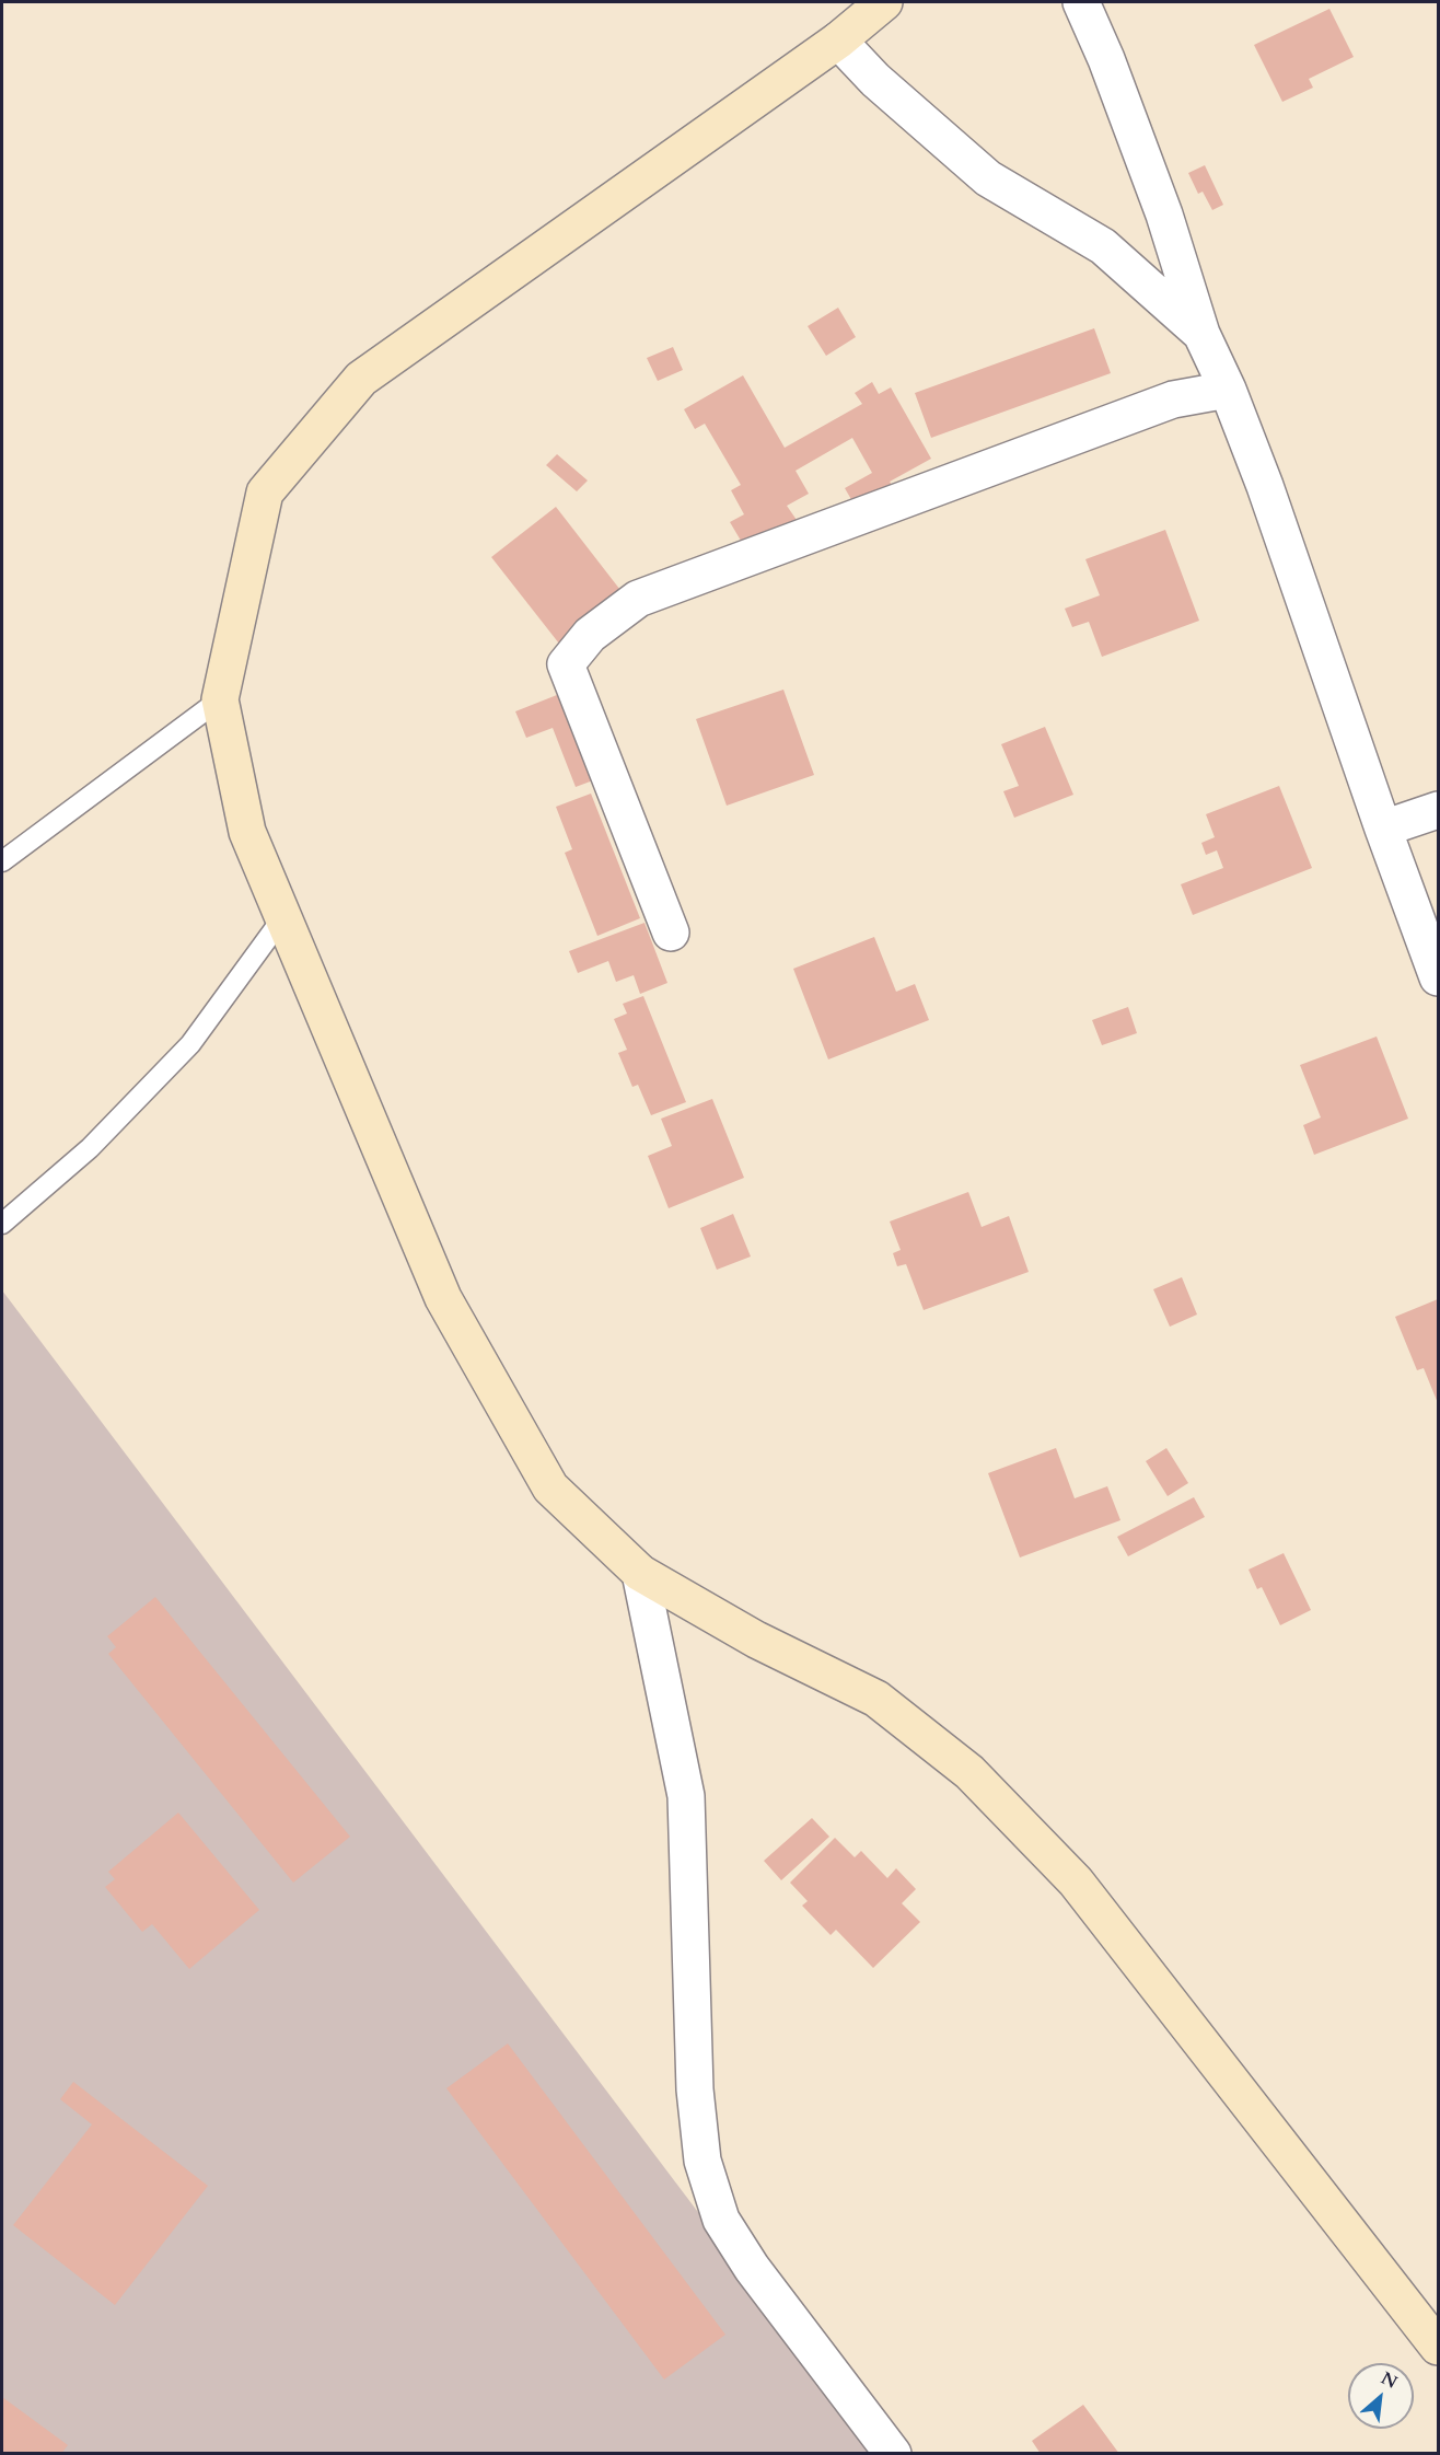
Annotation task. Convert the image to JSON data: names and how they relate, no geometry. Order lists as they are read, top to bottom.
{
  "north": "top right"
}
